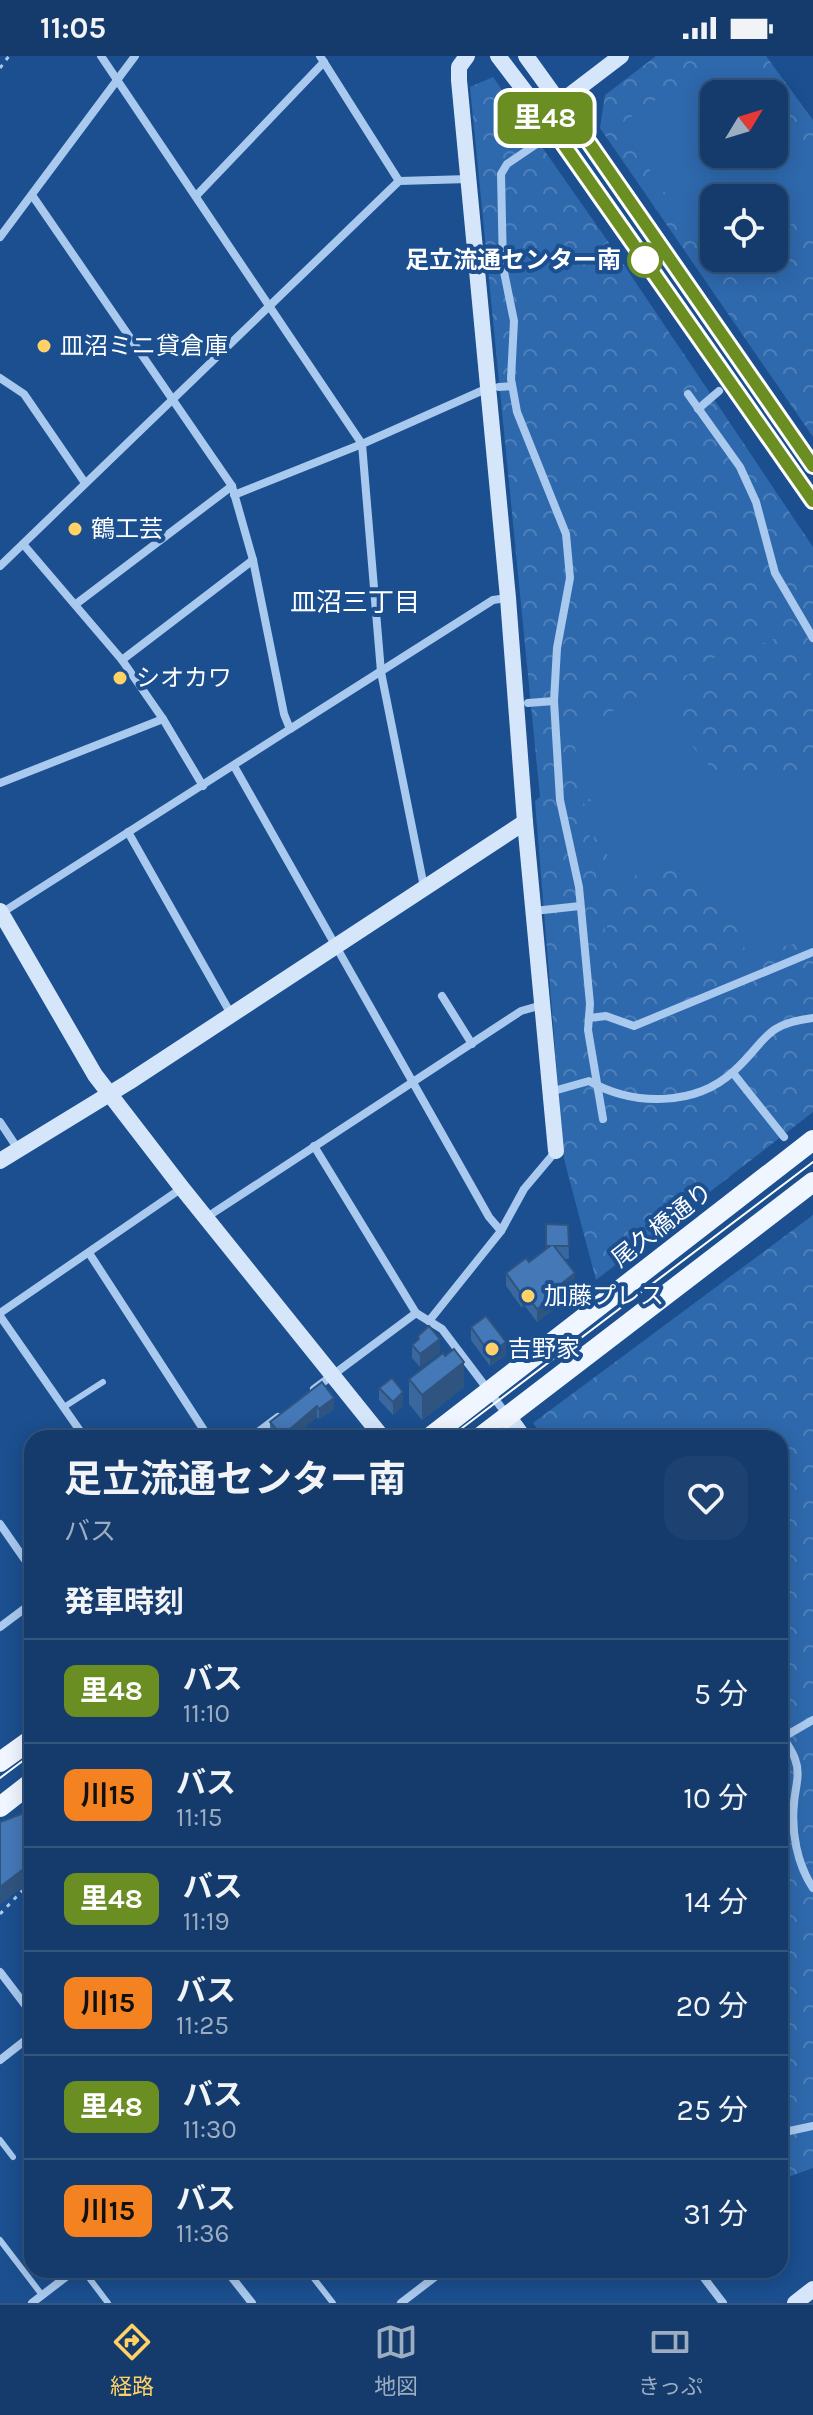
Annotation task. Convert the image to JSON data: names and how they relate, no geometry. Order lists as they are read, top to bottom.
{
  "streets": {
    "main road": ["尾久橋通り"]
  },
  "districts": ["皿沼三丁目"],
  "places": [
    "足立流通センター南",
    "皿沼ミニ貸倉庫",
    "鶴工芸",
    "シオカワ",
    "加藤プレス",
    "吉野家"
  ],
  "lines": ["bus line 里48"],
  "north": "top right",
  "page": {
    "status": "11:05",
    "on_map": "里48",
    "heading": [
      ["足立流通センター南", "バス"],
      "発車時刻"
    ],
    "list": [
      {
        "mark": "里48",
        "name": "バス",
        "note": "11:10",
        "value": "5 分"
      },
      {
        "mark": "川15",
        "name": "バス",
        "note": "11:15",
        "value": "10 分"
      },
      {
        "mark": "里48",
        "name": "バス",
        "note": "11:19",
        "value": "14 分"
      },
      {
        "mark": "川15",
        "name": "バス",
        "note": "11:25",
        "value": "20 分"
      },
      {
        "mark": "里48",
        "name": "バス",
        "note": "11:30",
        "value": "25 分"
      },
      {
        "mark": "川15",
        "name": "バス",
        "note": "11:36",
        "value": "31 分"
      }
    ],
    "tabs": ["経路", "地図", "きっぷ"]
  }
}
